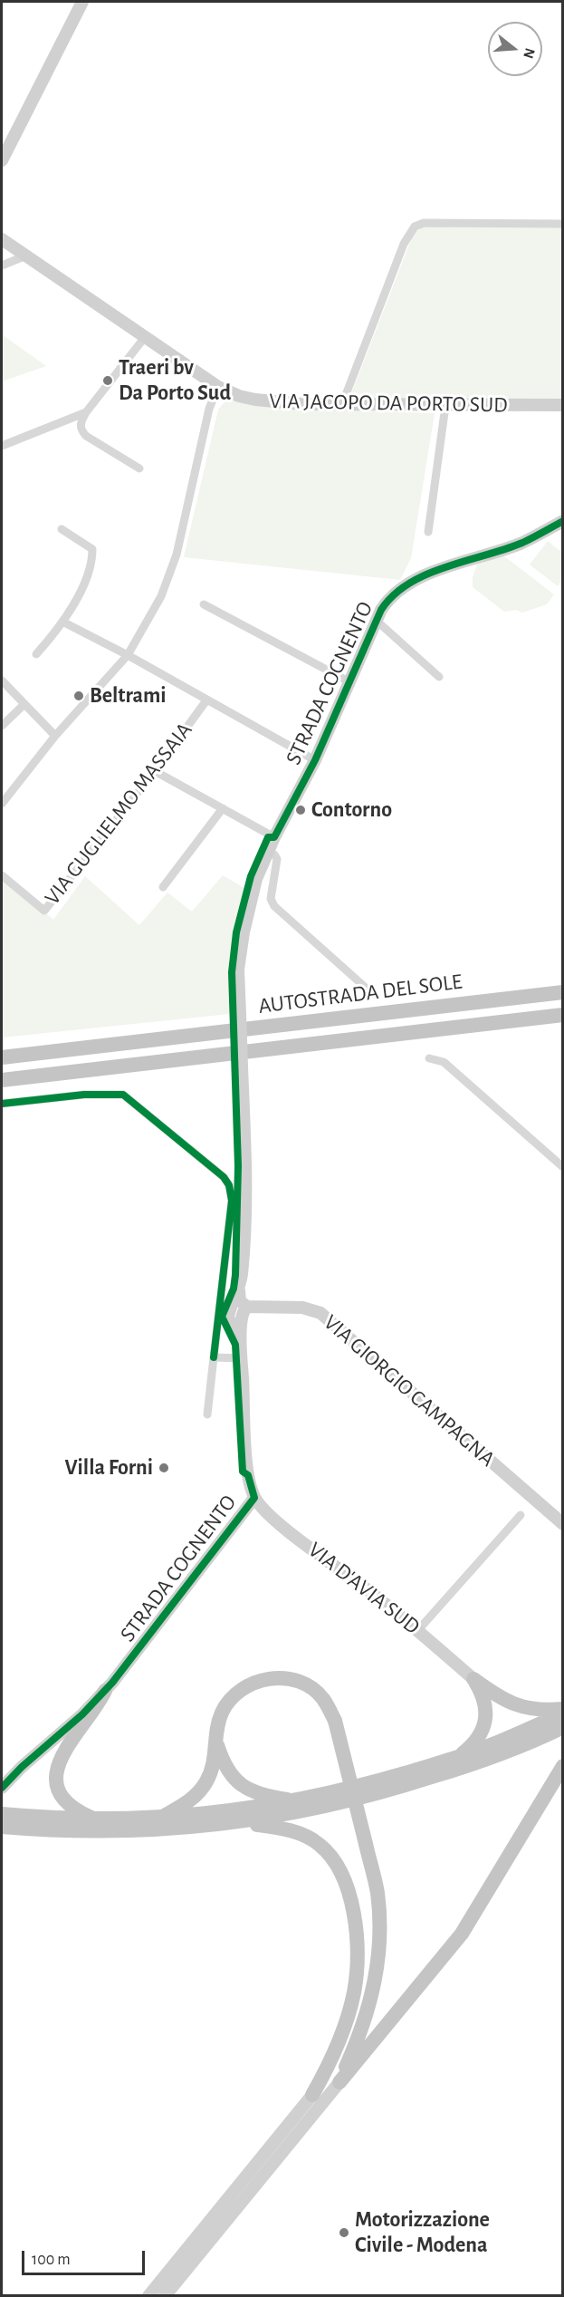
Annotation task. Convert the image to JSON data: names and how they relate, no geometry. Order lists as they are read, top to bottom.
{
  "streets": {
    "highway": ["AUTOSTRADA DEL SOLE"],
    "street": [
      "VIA JACOPO DA PORTO SUD",
      "STRADA COGNENTO",
      "VIA GUGLIELMO MASSAIA",
      "VIA GIORGIO CAMPAGNA",
      "VIA D'AVIA SUD"
    ]
  },
  "crossings": [
    ["STRADA COGNENTO", "VIA GIORGIO CAMPAGNA"],
    ["STRADA COGNENTO", "VIA D'AVIA SUD"]
  ],
  "places": [
    "Traeri bv Da Porto Sud",
    "Beltrami",
    "Contorno",
    "Villa Forni",
    "Motorizzazione Civile - Modena"
  ],
  "scale_bar": "100 m",
  "north": "right"
}
